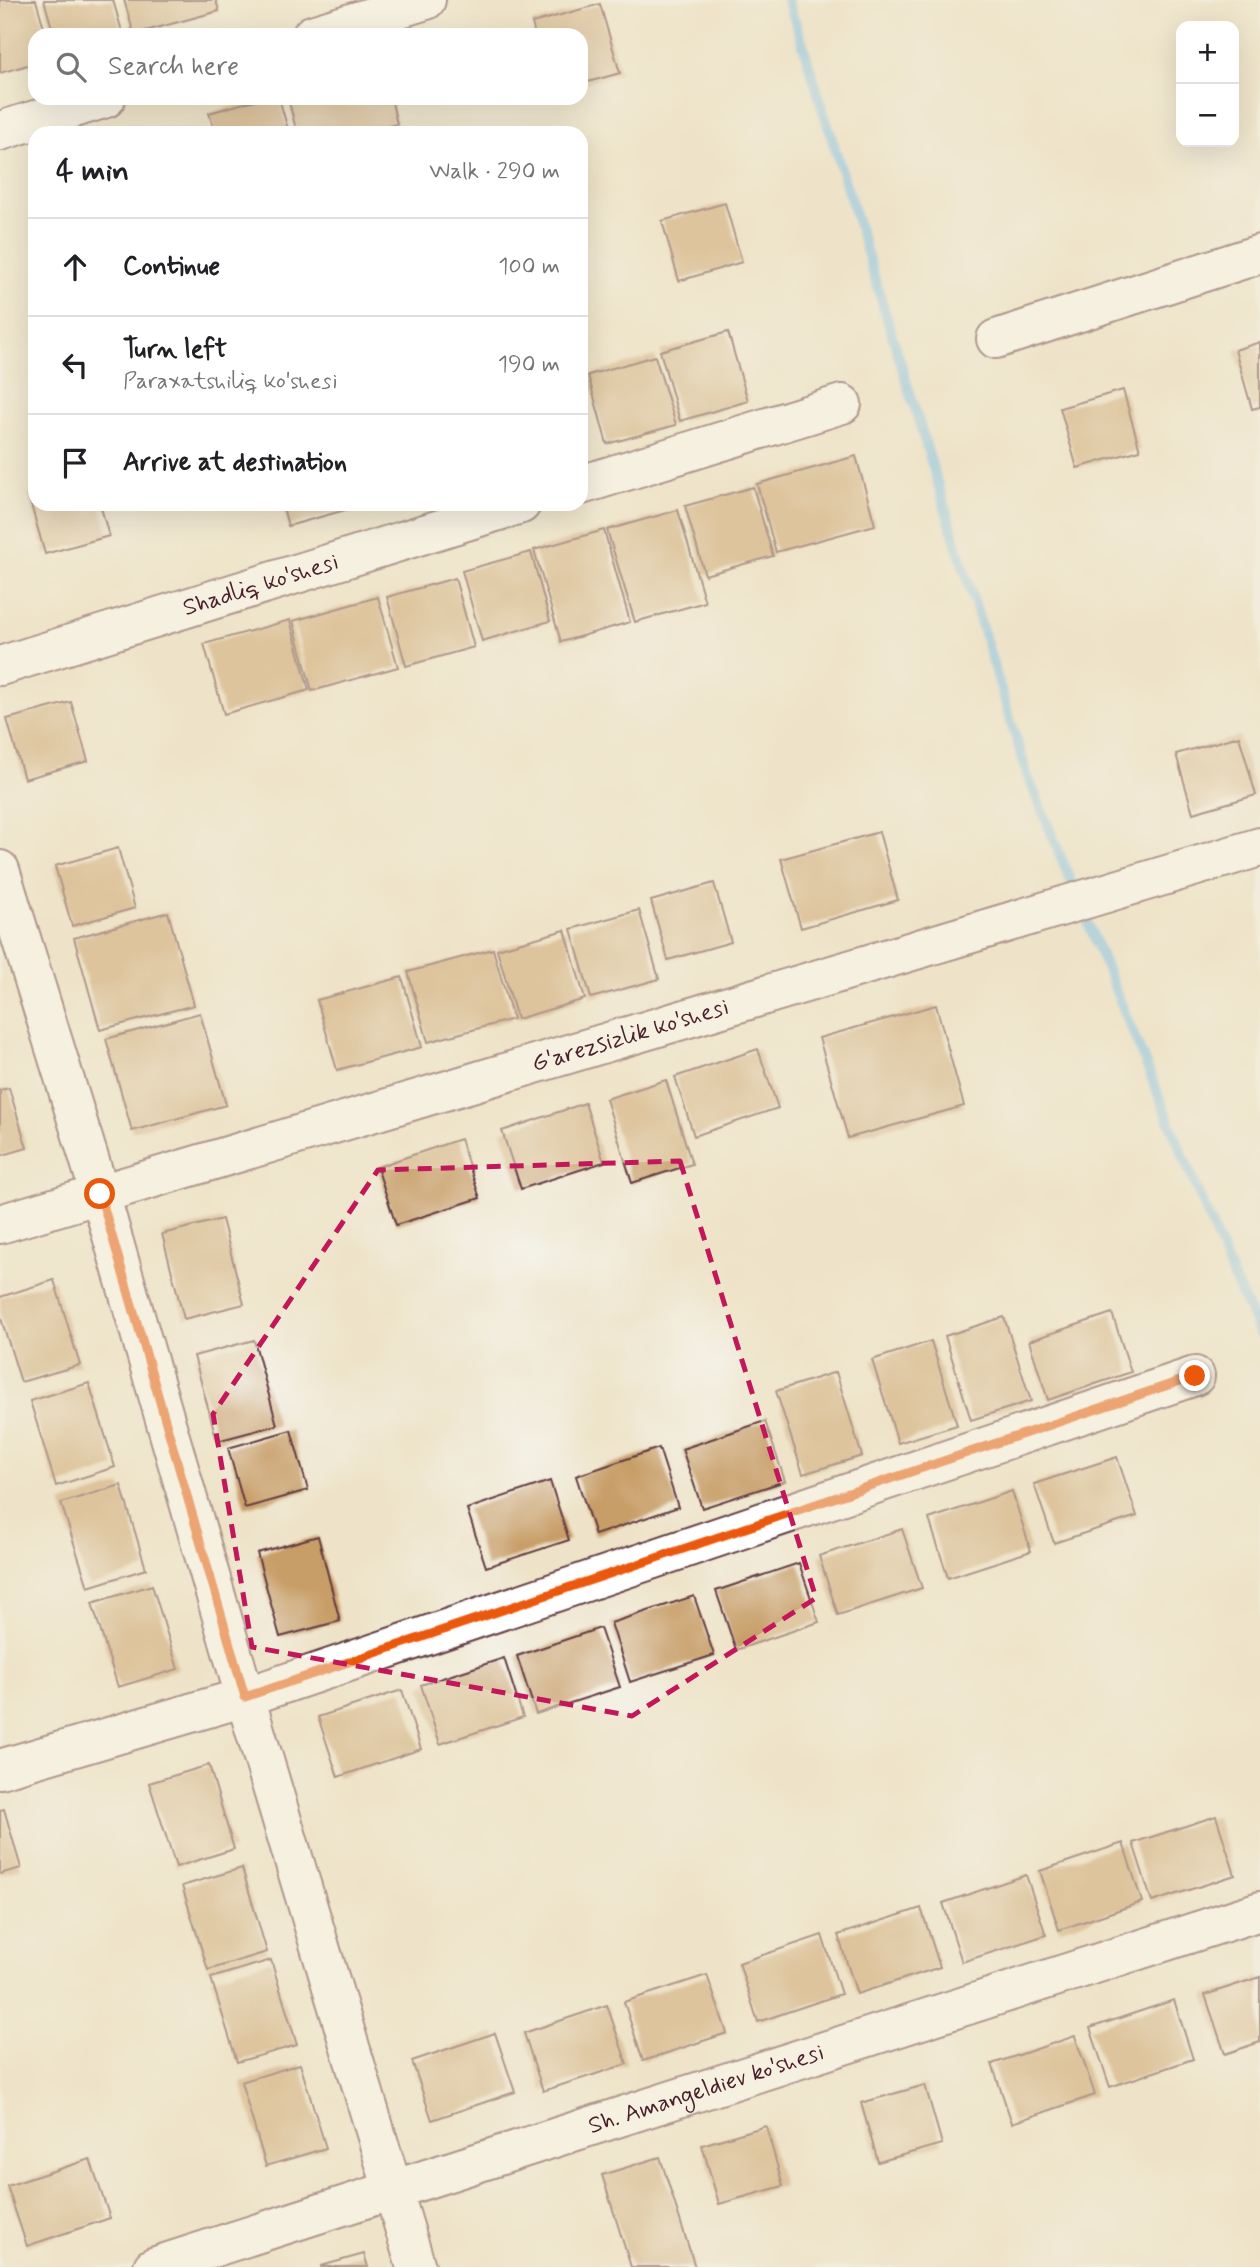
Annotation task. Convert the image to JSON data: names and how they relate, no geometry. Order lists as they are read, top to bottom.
{
  "streets": {
    "street": ["Shadliq ko'shesi", "G'arezsizlik ko'shesi", "Sh. Amangeldiev ko'shesi"]
  },
  "page": {
    "map_buttons": ["+", "−"],
    "search": "Search here",
    "heading": ["4 min", "Walk · 290 m"],
    "list": [
      ["Continue", "100 m"],
      ["Turn left", "Paraxatshiliq ko'shesi", "190 m"],
      "Arrive at destination"
    ]
  }
}
